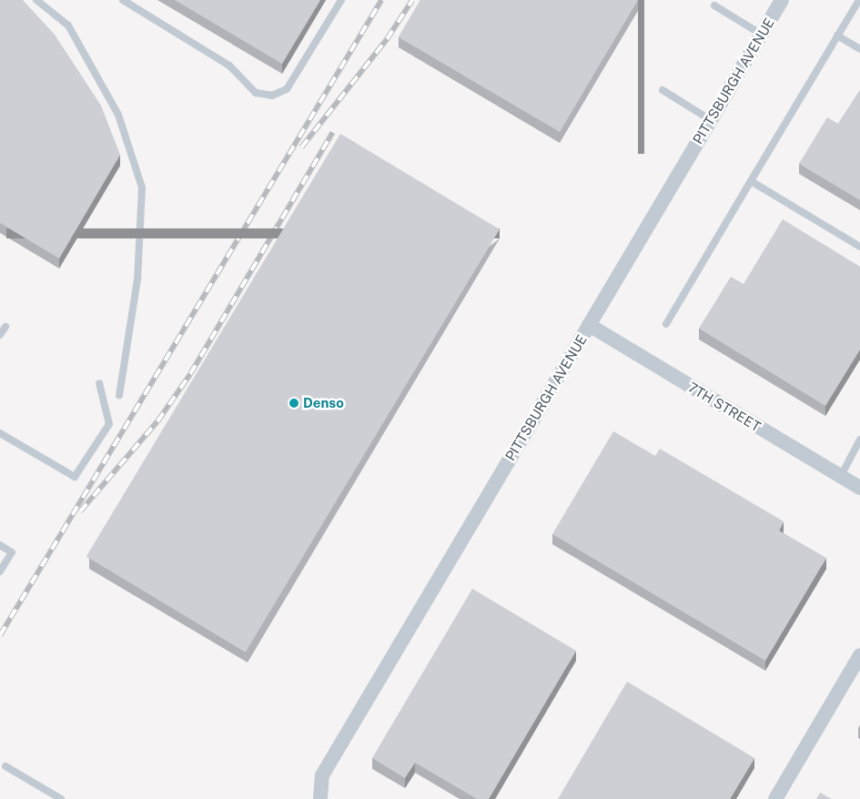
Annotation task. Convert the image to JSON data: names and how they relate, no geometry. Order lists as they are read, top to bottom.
{
  "streets": {
    "street": ["PITTSBURGH AVENUE", "7TH STREET"]
  },
  "crossings": [
    ["PITTSBURGH AVENUE", "7TH STREET"]
  ],
  "places": ["Denso"]
}
